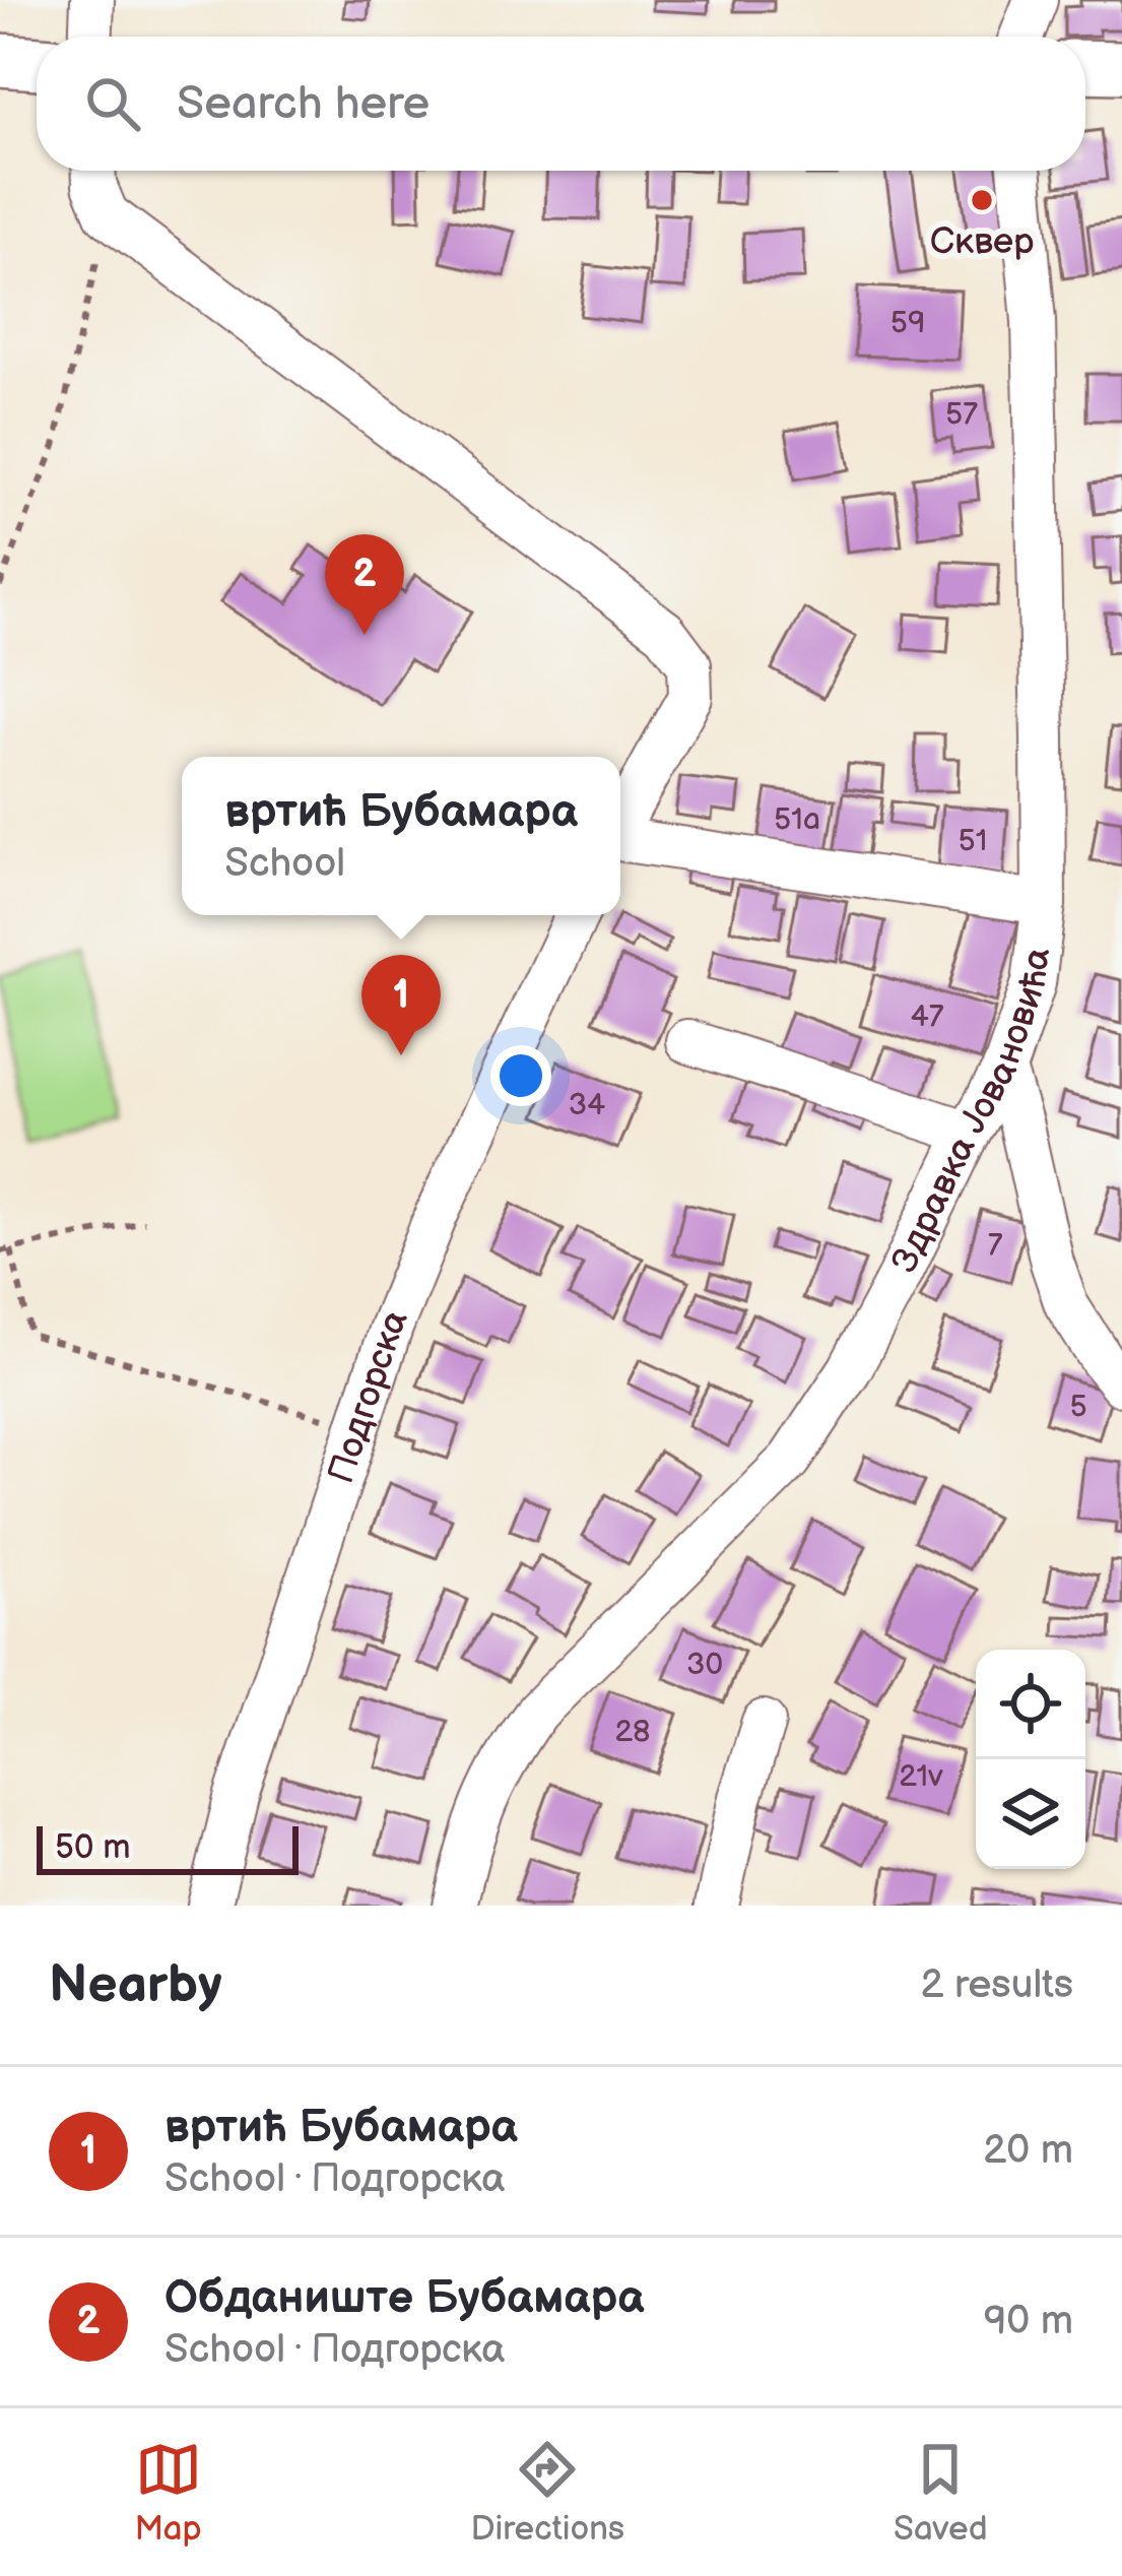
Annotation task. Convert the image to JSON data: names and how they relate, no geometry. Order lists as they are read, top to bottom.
{
  "streets": {
    "street": ["Здравка Јовановића", "Подгорска"]
  },
  "places": ["Сквер"],
  "house_numbers": [
    "59",
    "57",
    "51a",
    "51",
    "47",
    "34",
    "7",
    "5",
    "30",
    "28",
    "21v"
  ],
  "scale_bar": "50 m",
  "page": {
    "search": "Search here",
    "pins": ["2", "1"],
    "popup": ["вртић Бубамара", "School"],
    "scale": "50 m",
    "heading": ["Nearby", "2 results"],
    "list": [
      {
        "mark": "1",
        "name": "вртић Бубамара",
        "note": "School · Подгорска",
        "value": "20 m"
      },
      {
        "mark": "2",
        "name": "Обданиште Бубамара",
        "note": "School · Подгорска",
        "value": "90 m"
      }
    ],
    "nav": ["Map", "Directions", "Saved"]
  }
}
